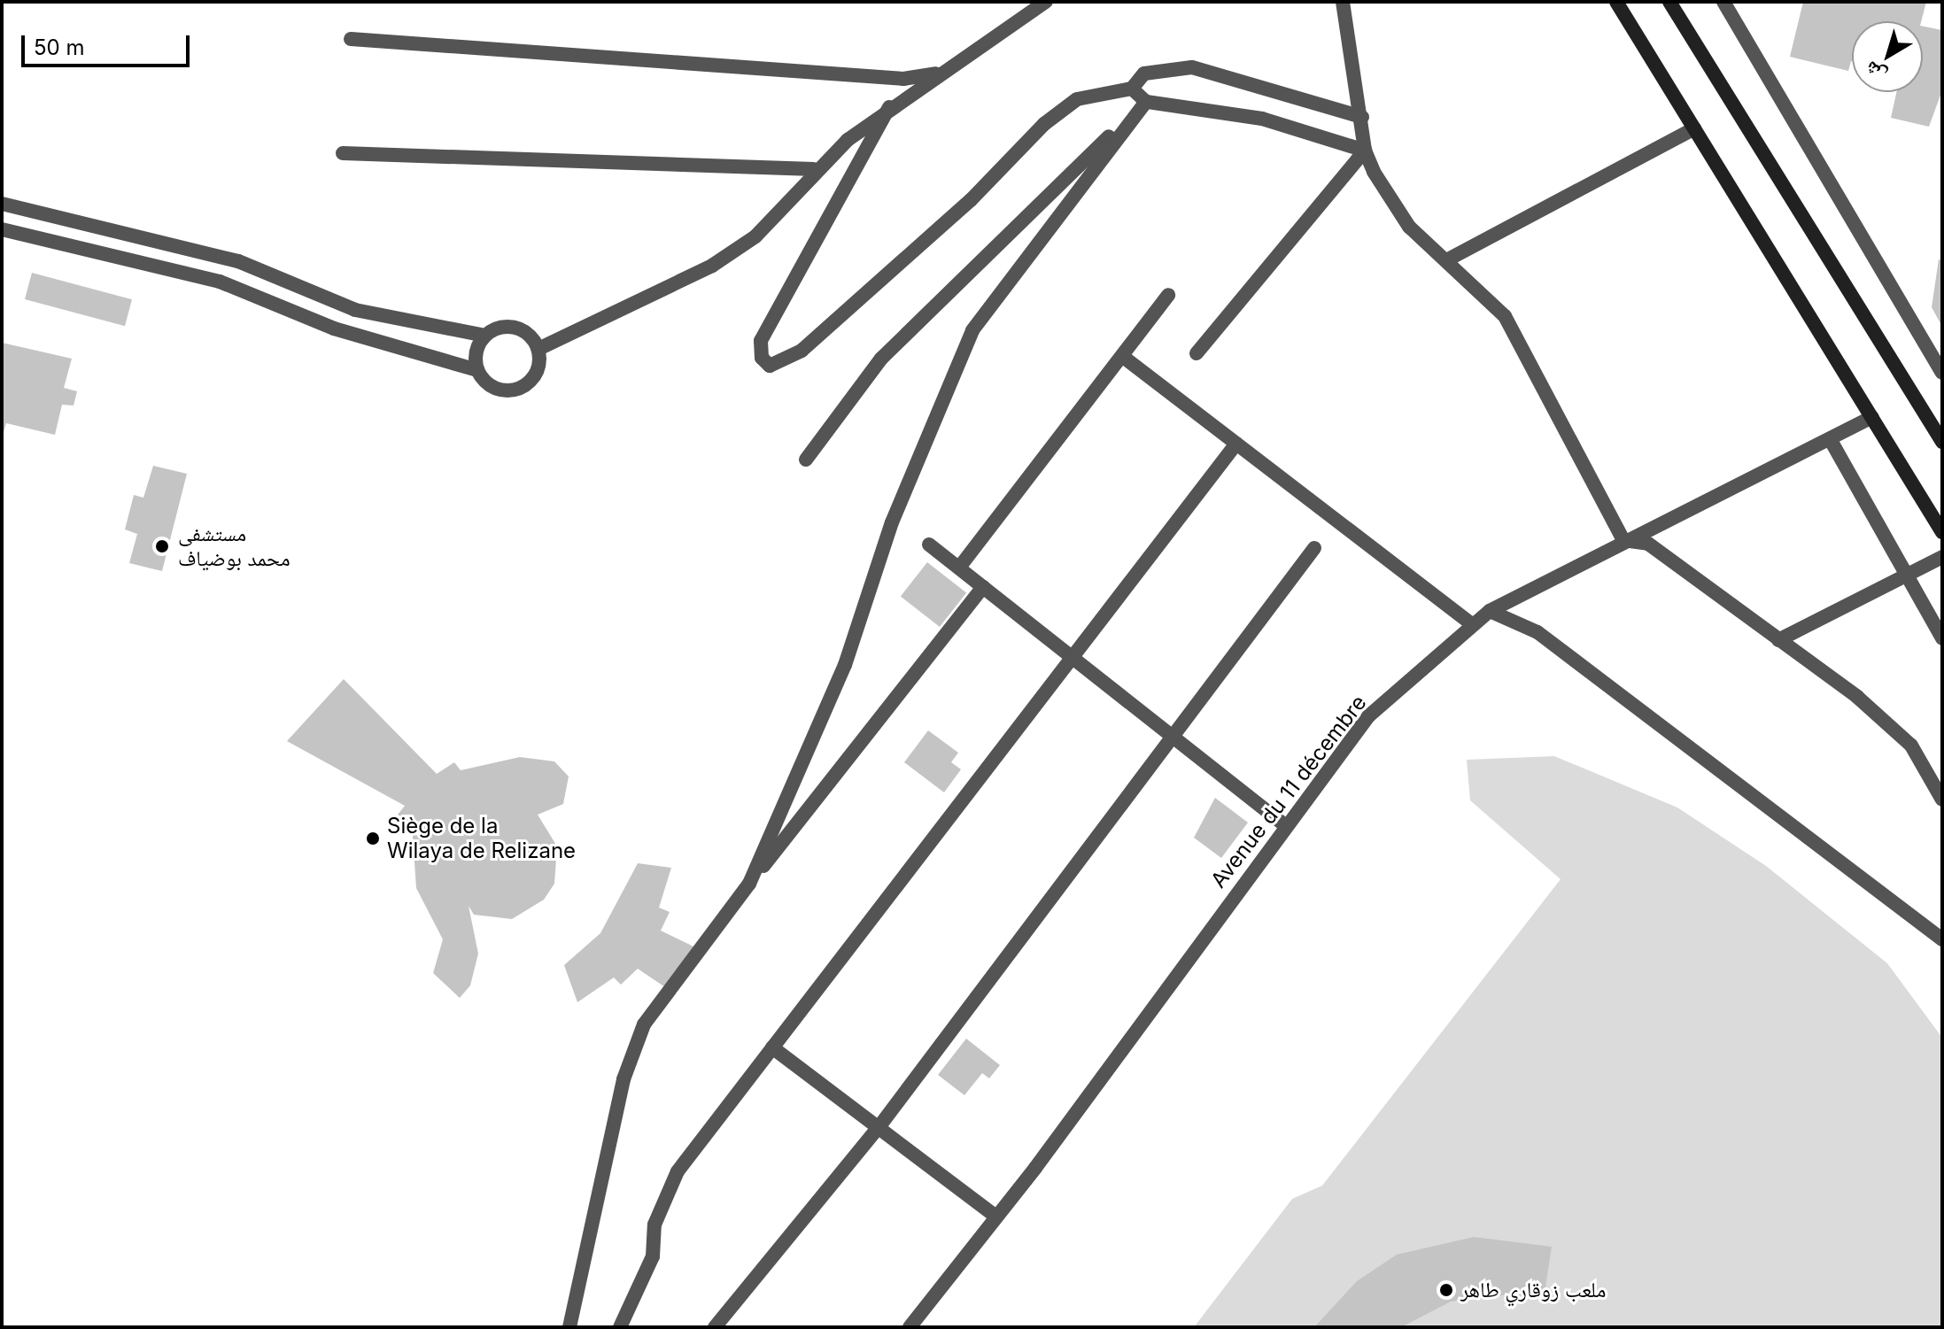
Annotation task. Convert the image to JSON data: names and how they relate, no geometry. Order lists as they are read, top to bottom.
{
  "streets": {
    "street": ["Avenue du 11 décembre"]
  },
  "places": ["مستشفى محمد بوضياف", "Siège de la Wilaya de Relizane", "ملعب زوقاري طاهر"],
  "scale_bar": "50 m",
  "north": "bottom left"
}
